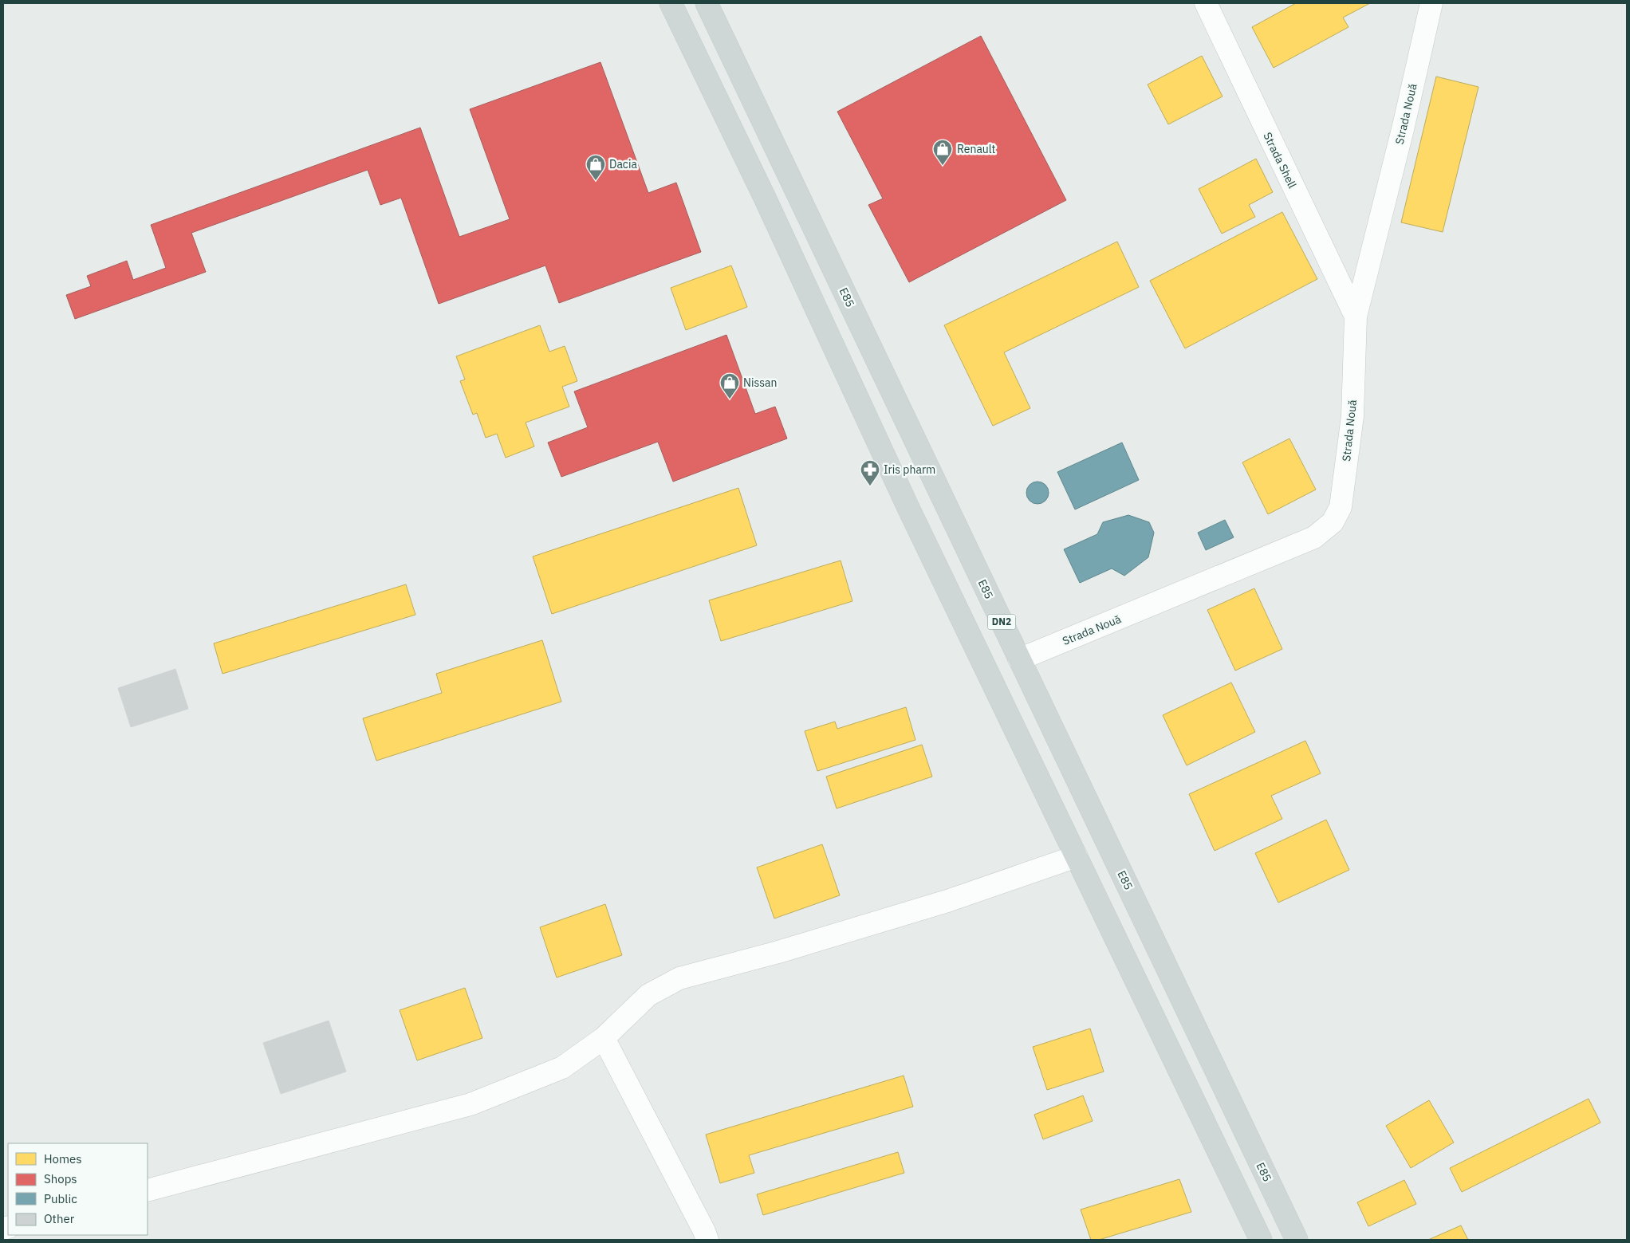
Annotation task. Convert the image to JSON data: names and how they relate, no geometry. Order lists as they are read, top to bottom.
{
  "streets": {
    "main road": ["E85", "DN2"],
    "street": ["Strada Nouă", "Strada Shell"]
  },
  "crossings": [
    ["Strada Nouă", "Strada Shell"],
    ["Strada Nouă", "E85"]
  ],
  "places": {
    "shop": ["Renault", "Dacia", "Nissan"],
    "pharmacy": ["Iris pharm"]
  },
  "legend": [
    "Homes",
    "Shops",
    "Public",
    "Other"
  ]
}
